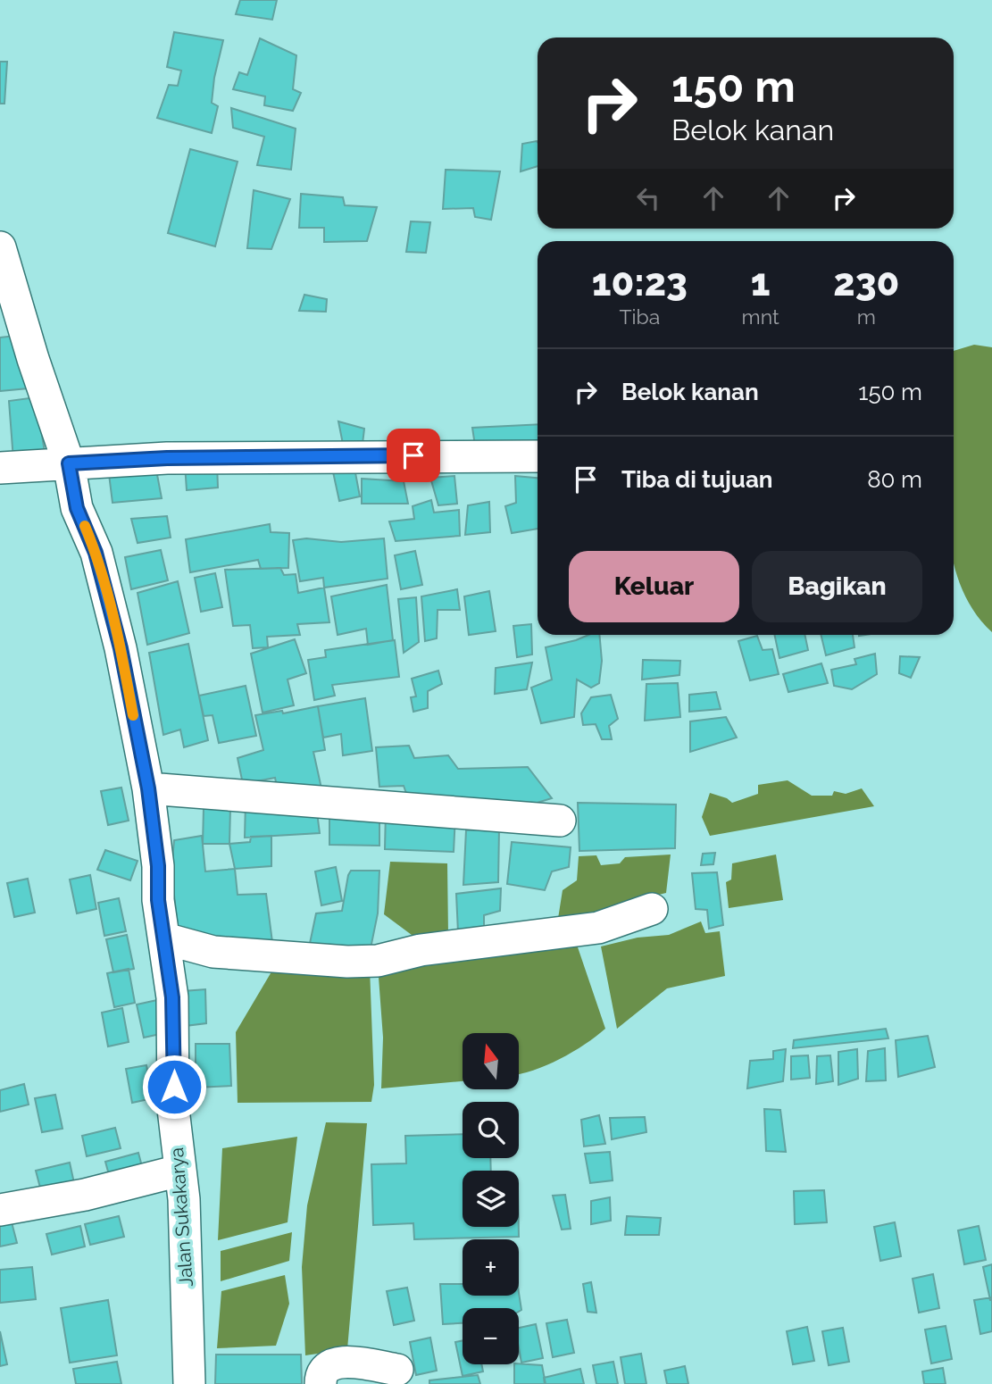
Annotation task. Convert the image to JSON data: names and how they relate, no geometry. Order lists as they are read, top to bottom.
{
  "streets": {
    "street": ["Jalan Sukakarya"]
  },
  "north": "top",
  "page": {
    "turn": ["150 m", "Belok kanan"],
    "eta": [
      "10:23",
      "Tiba",
      "1",
      "mnt",
      "230",
      "m"
    ],
    "list": [
      {
        "name": "Belok kanan",
        "value": "150 m"
      },
      {
        "name": "Tiba di tujuan",
        "value": "80 m"
      }
    ],
    "buttons": ["Keluar", "Bagikan"],
    "map_buttons": ["+", "−"]
  }
}
